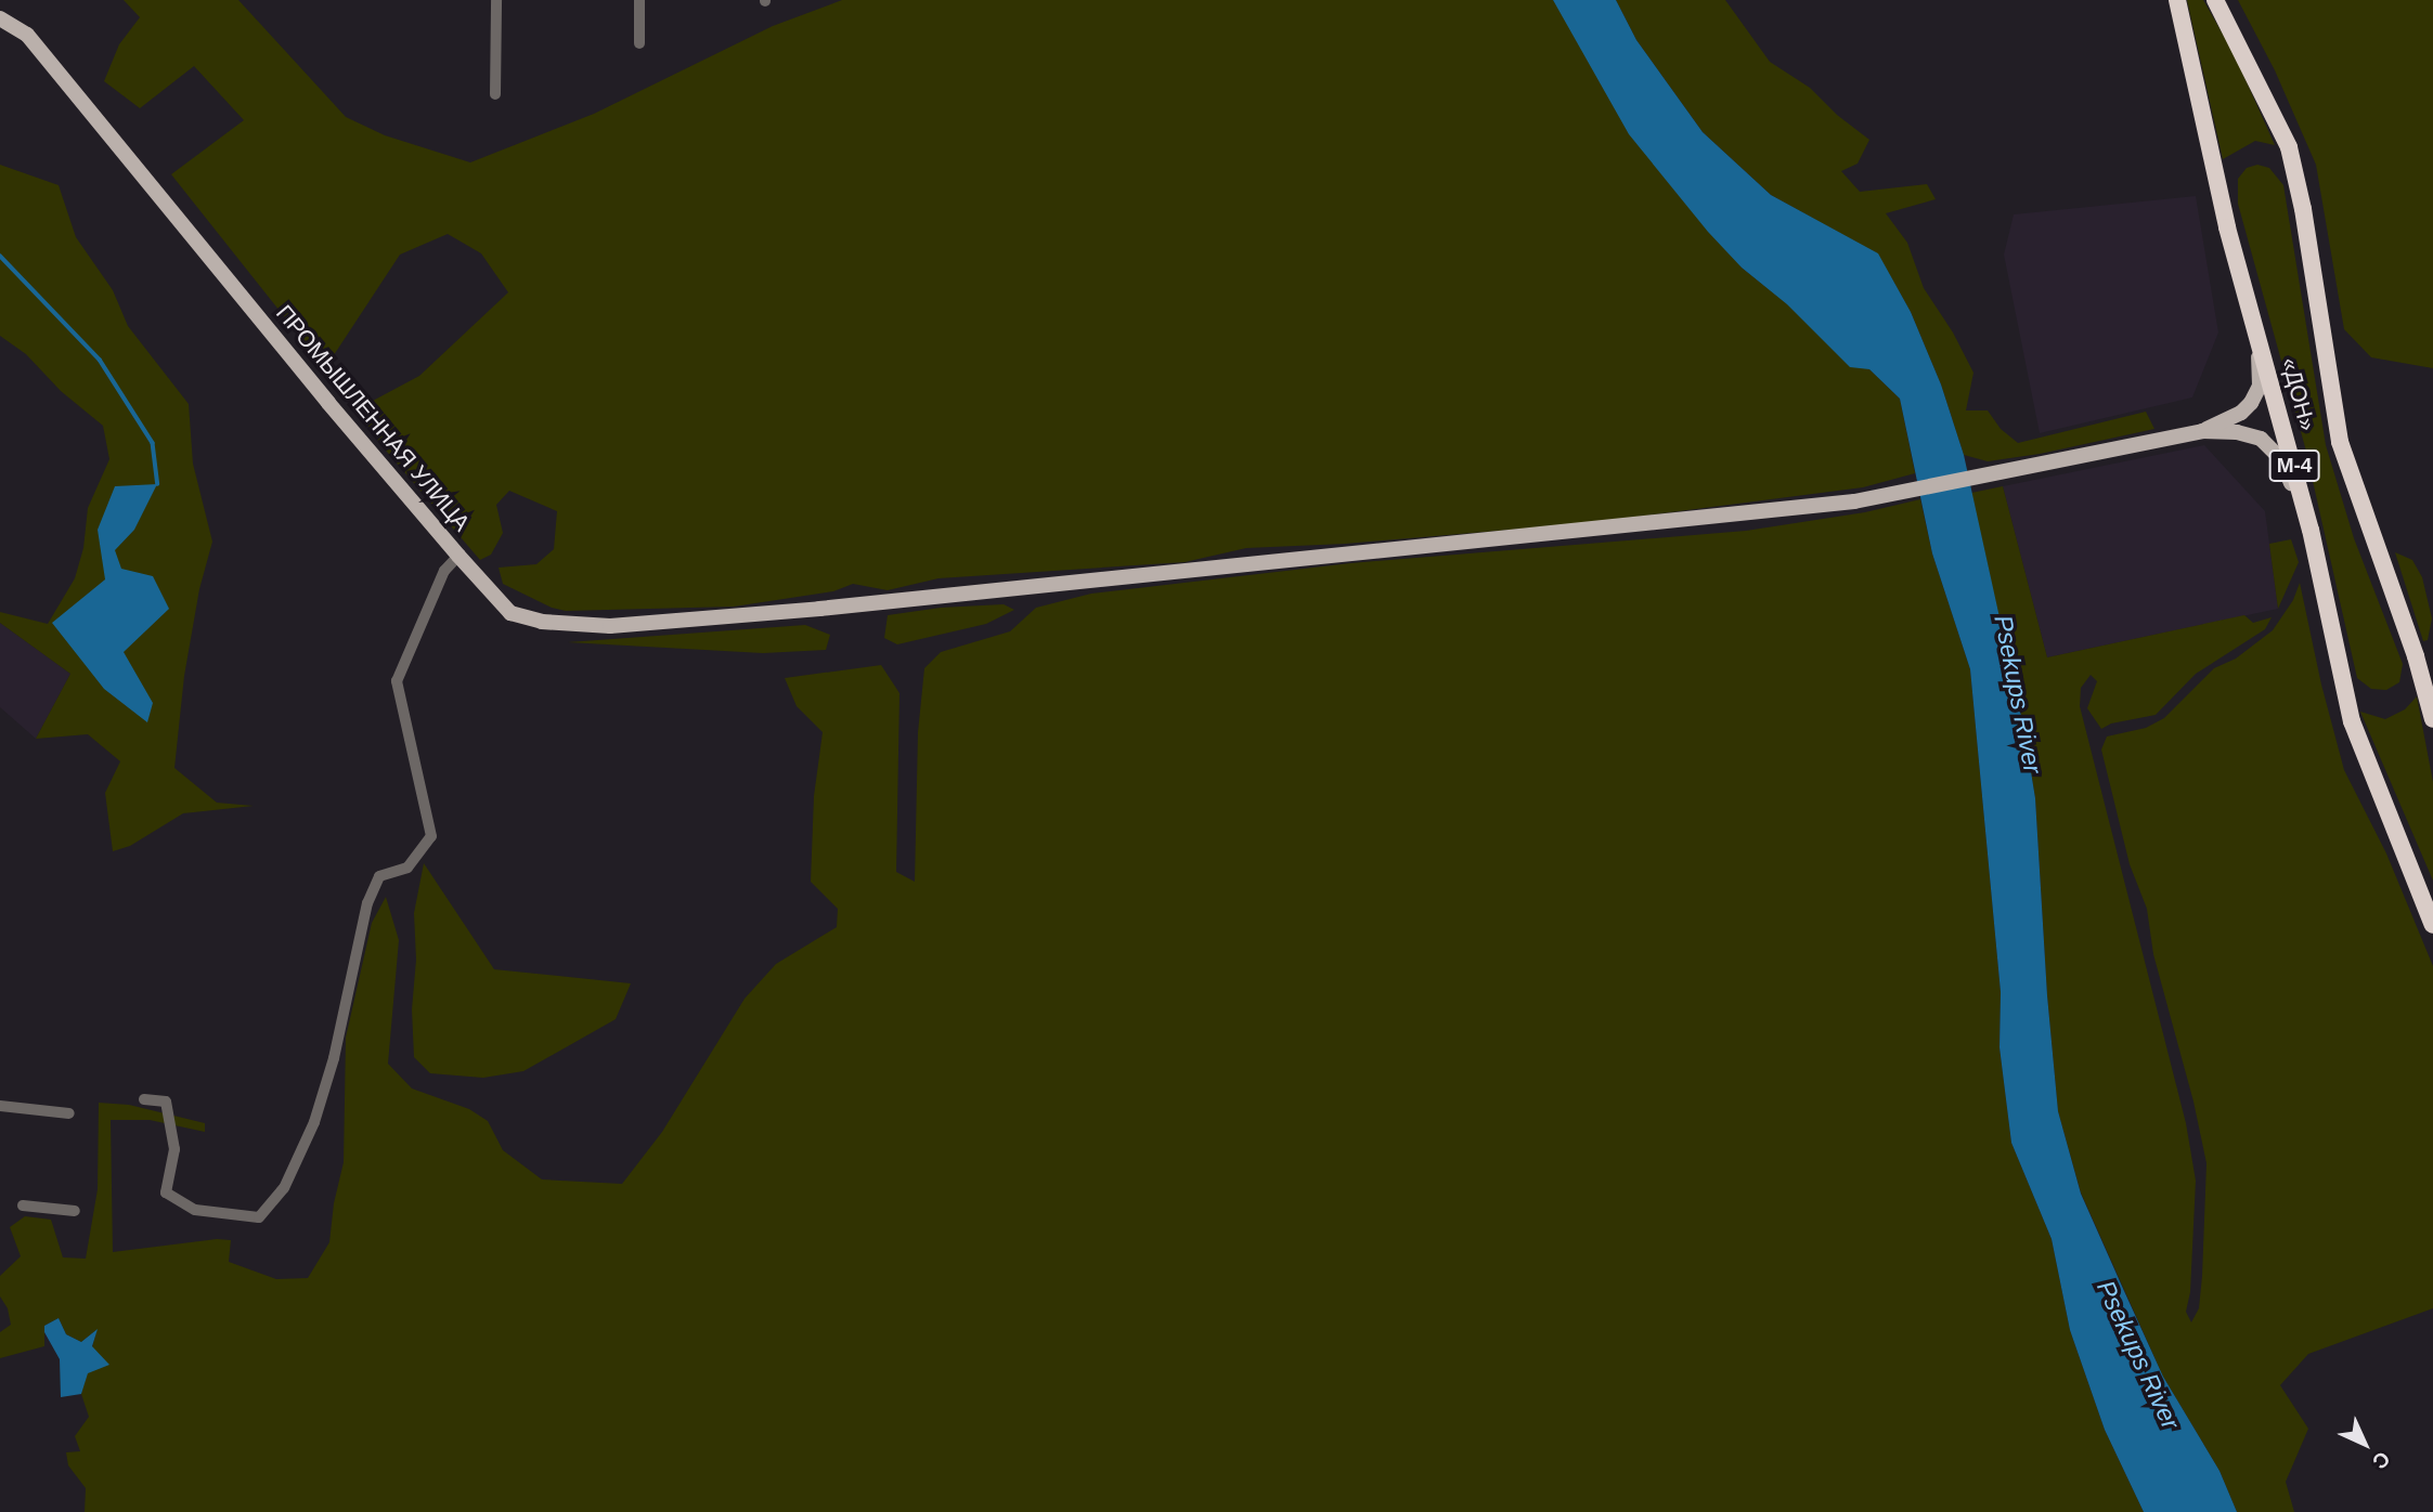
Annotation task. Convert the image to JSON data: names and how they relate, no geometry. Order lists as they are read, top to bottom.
{
  "streets": {
    "highway": ["«ДОН»", "М-4"],
    "main road": ["ПРОМЫШЛЕННАЯ УЛИЦА"]
  },
  "crossings": [
    ["«ДОН»", "М-4"],
    ["ПРОМЫШЛЕННАЯ УЛИЦА", "М-4"]
  ],
  "water": ["Psekups River"],
  "north": "bottom right"
}
